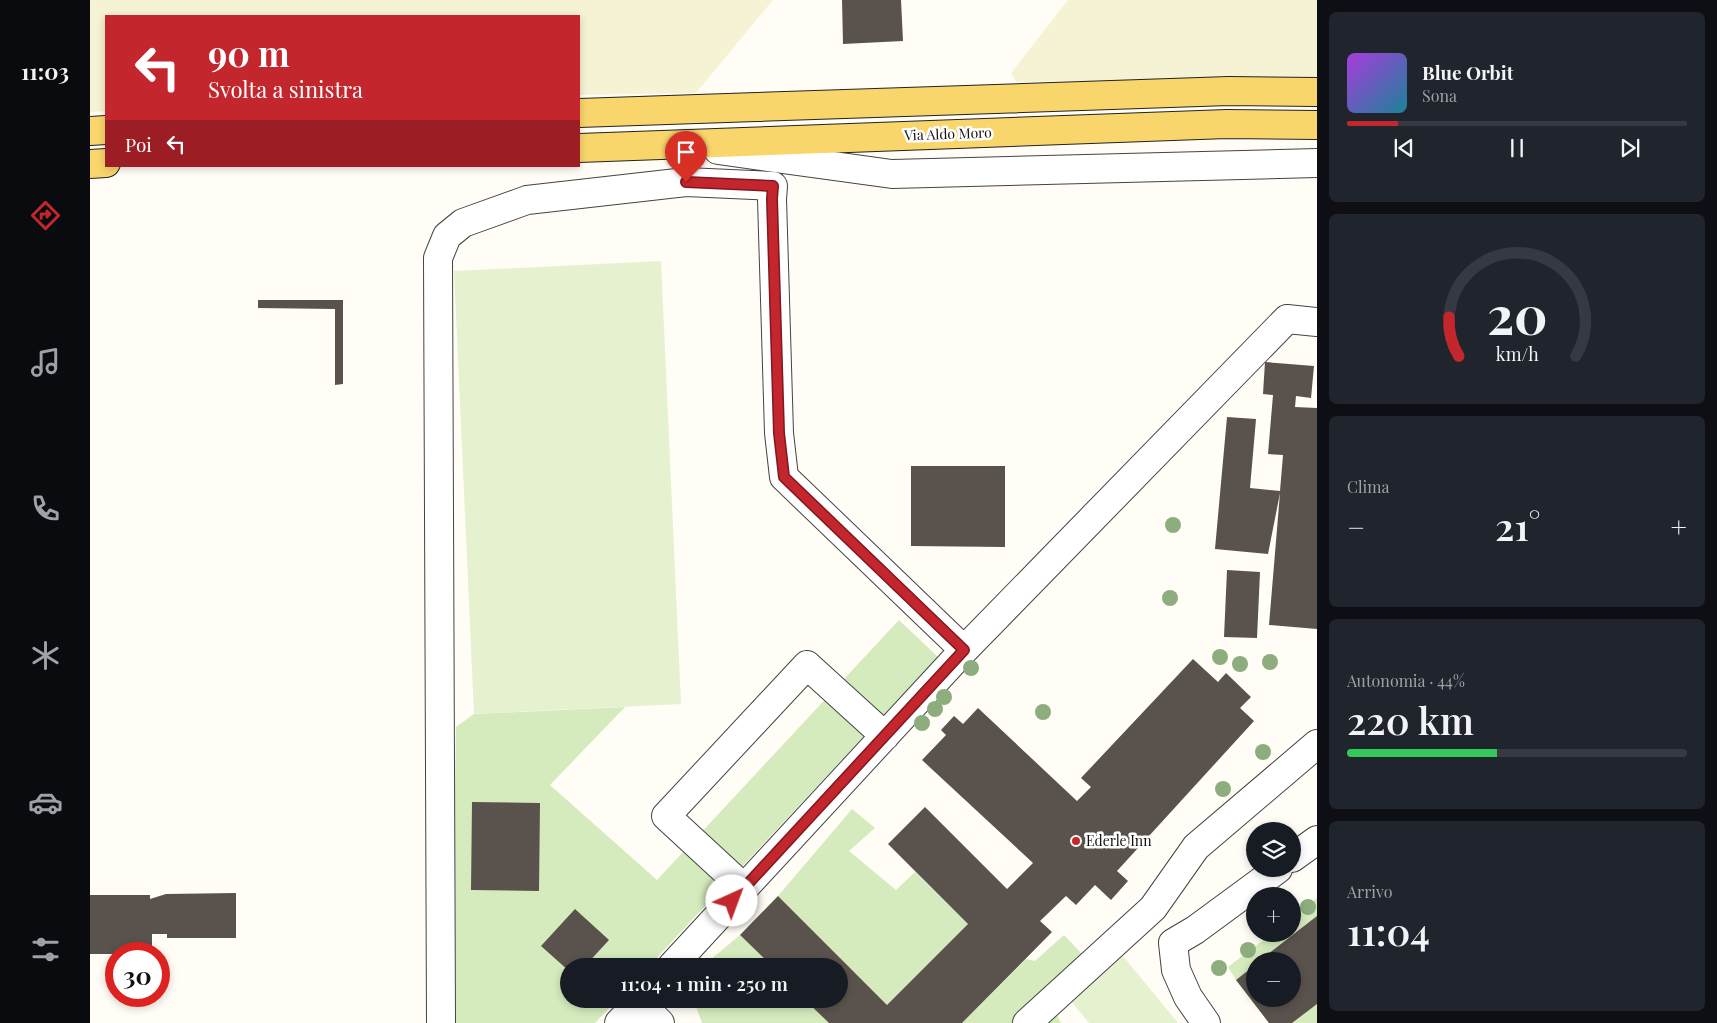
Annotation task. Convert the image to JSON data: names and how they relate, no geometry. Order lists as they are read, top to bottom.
{
  "streets": {
    "main road": ["Via Aldo Moro"]
  },
  "places": ["Ederle Inn"],
  "page": {
    "tabs": "11:03",
    "turn": ["90 m", "Svolta a sinistra"],
    "song": ["Blue Orbit", "Sona"],
    "then": "Poi",
    "tile": [
      "Clima",
      ["Autonomia · 44%", "220 km"],
      ["Arrivo", "11:04"]
    ],
    "heat": ["−", "21°", "+"],
    "map_buttons": ["+", "−"],
    "limit": "30",
    "trip": "11:04 · 1 min · 250 m",
    "gauge": ["20", "km/h"]
  }
}
